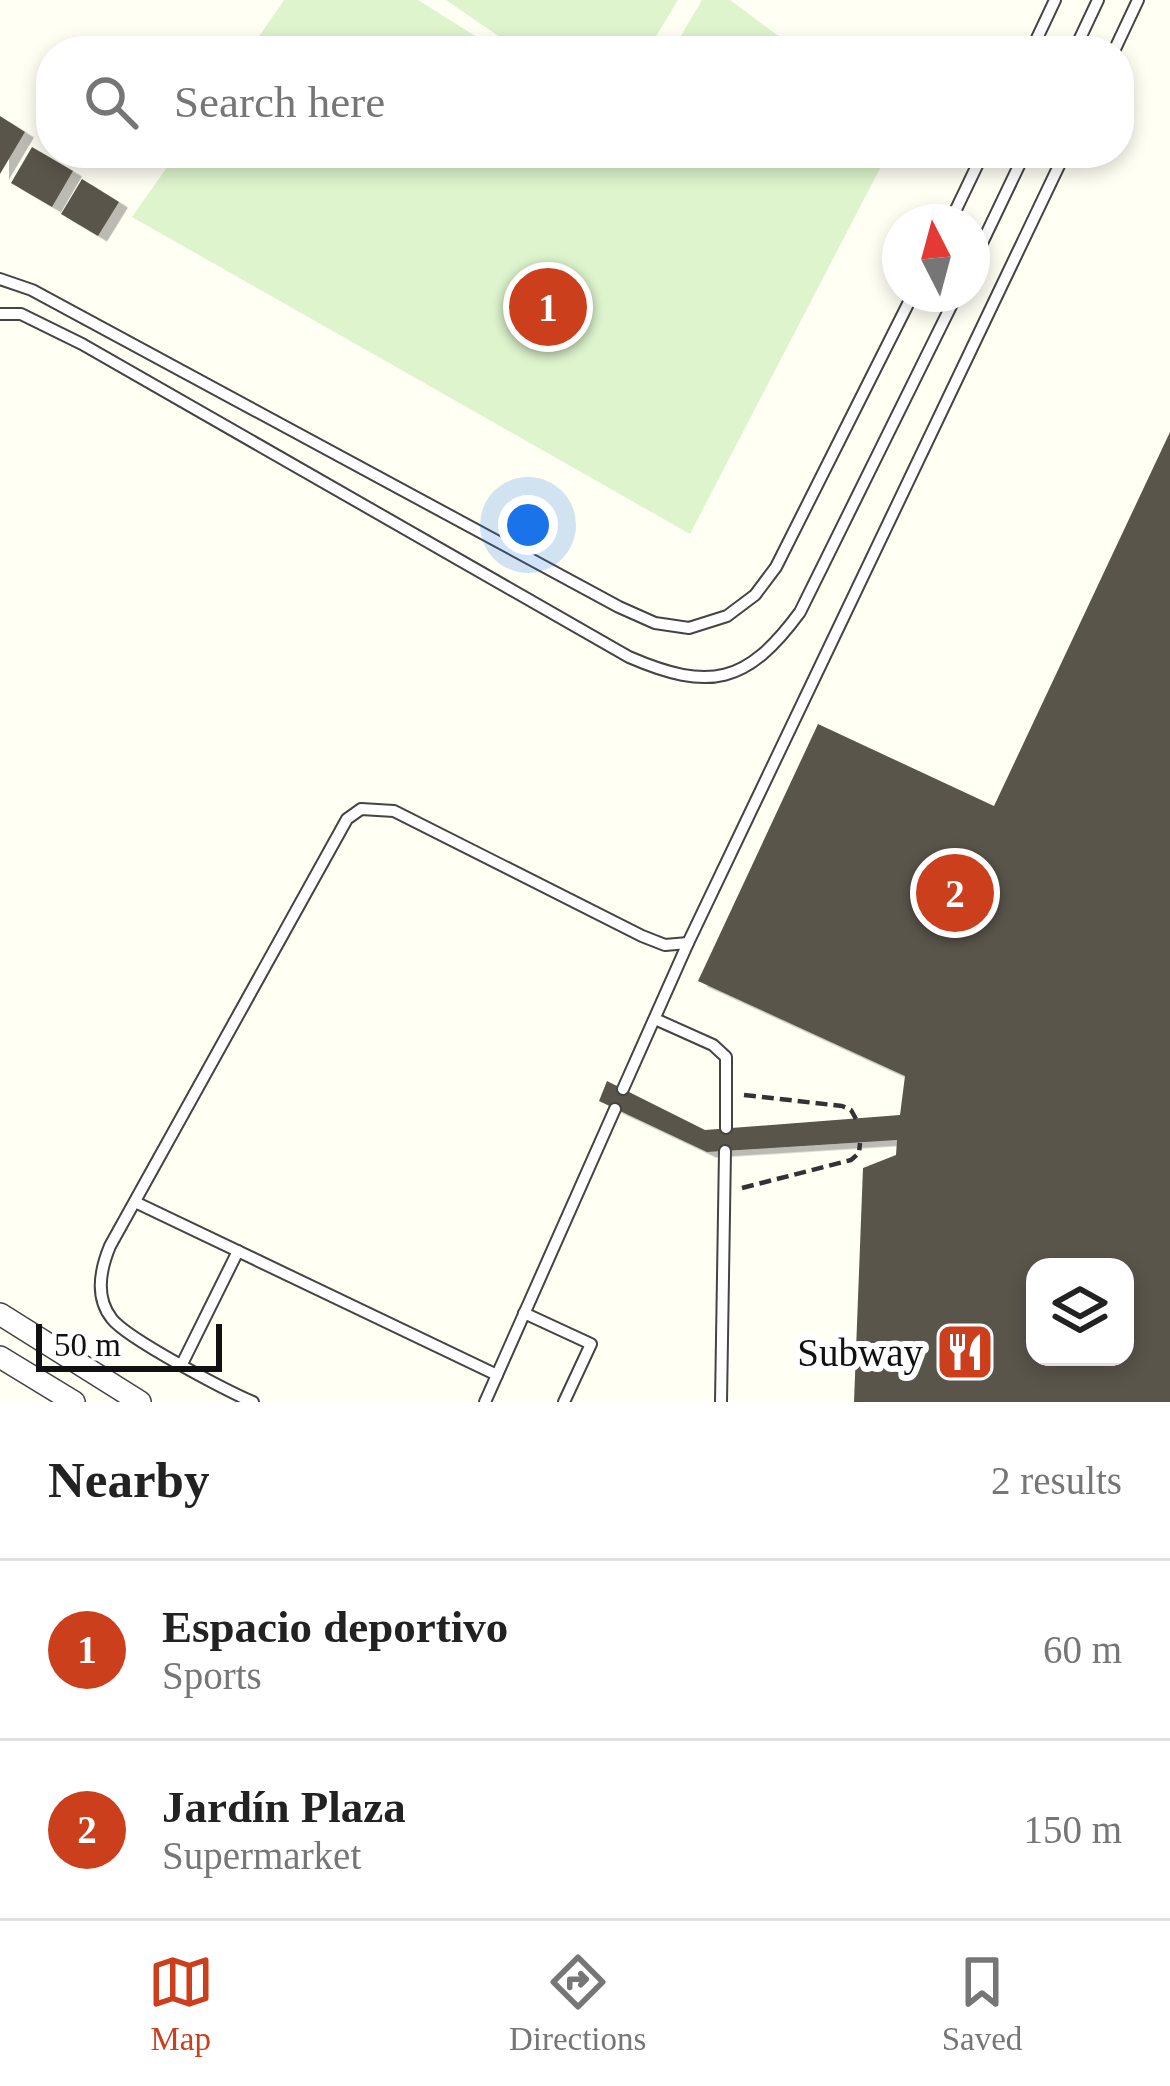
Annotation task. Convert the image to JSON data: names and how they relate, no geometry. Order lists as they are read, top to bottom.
{
  "places": {
    "restaurant": ["Subway"]
  },
  "scale_bar": "50 m",
  "north": "top",
  "page": {
    "search": "Search here",
    "pins": ["1", "2"],
    "scale": "50 m",
    "heading": ["Nearby", "2 results"],
    "list": [
      {
        "mark": "1",
        "name": "Espacio deportivo",
        "note": "Sports",
        "value": "60 m"
      },
      {
        "mark": "2",
        "name": "Jardín Plaza",
        "note": "Supermarket",
        "value": "150 m"
      }
    ],
    "nav": ["Map", "Directions", "Saved"]
  }
}
